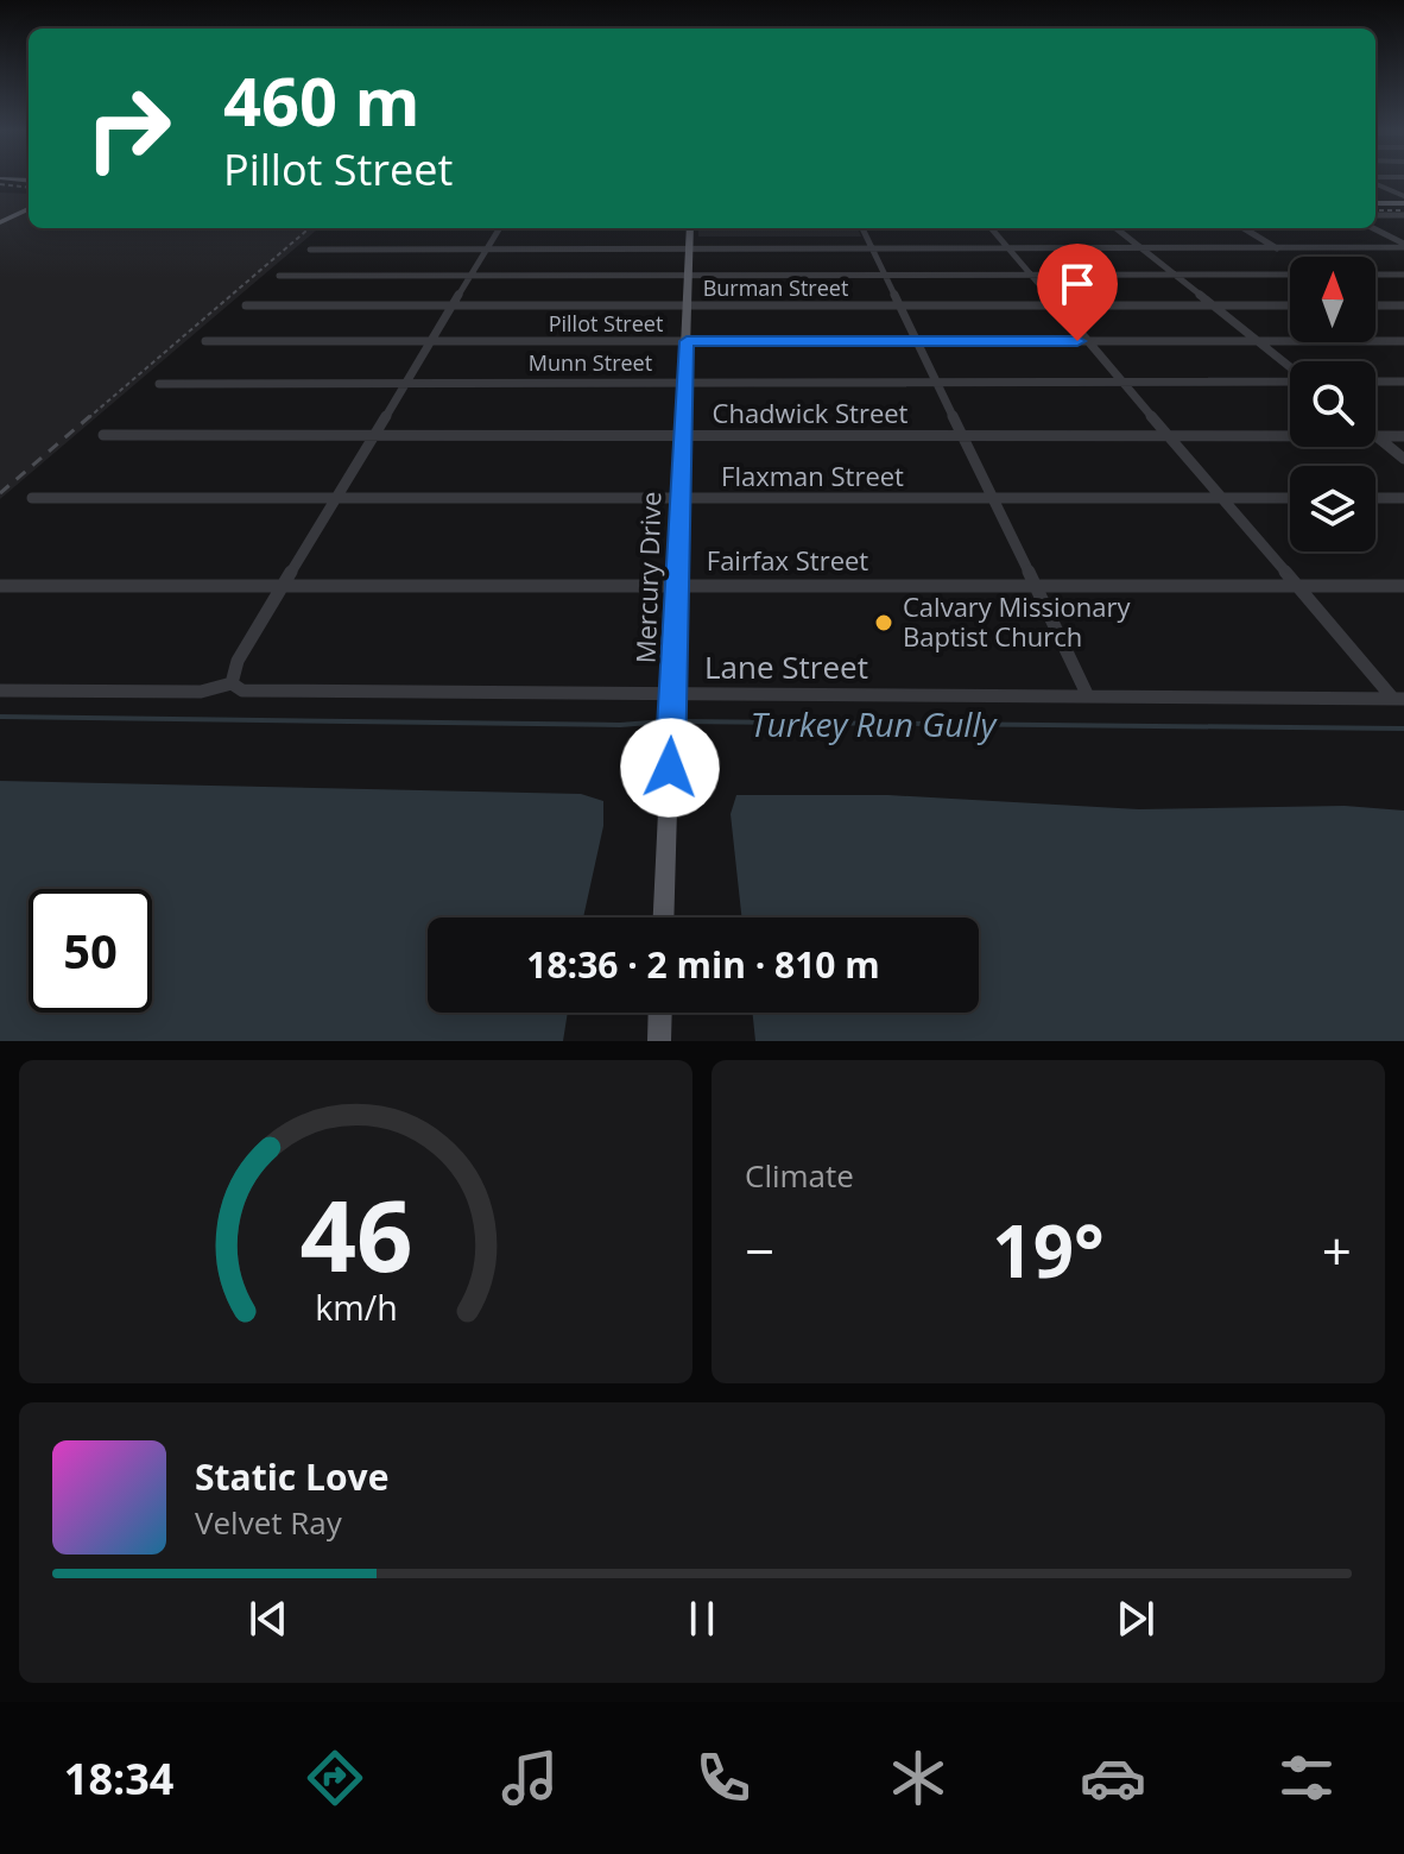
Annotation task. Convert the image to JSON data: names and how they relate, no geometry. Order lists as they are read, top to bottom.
{
  "streets": {
    "main road": ["Mercury Drive"],
    "street": [
      "Burman Street",
      "Pillot Street",
      "Munn Street",
      "Chadwick Street",
      "Flaxman Street",
      "Fairfax Street",
      "Lane Street"
    ]
  },
  "crossings": [
    ["Burman Street", "Mercury Drive"],
    ["Pillot Street", "Mercury Drive"],
    ["Munn Street", "Mercury Drive"],
    ["Chadwick Street", "Mercury Drive"],
    ["Flaxman Street", "Mercury Drive"],
    ["Fairfax Street", "Mercury Drive"],
    ["Mercury Drive", "Lane Street"]
  ],
  "water": ["Turkey Run Gully"],
  "places": ["Calvary Missionary Baptist Church"],
  "north": "top",
  "page": {
    "turn": ["460 m", "Pillot Street"],
    "limit": "50",
    "trip": "18:36 · 2 min · 810 m",
    "tile": "Climate",
    "heat": ["−", "19°", "+"],
    "song": ["Static Love", "Velvet Ray"],
    "tabs": "18:34",
    "gauge": ["46", "km/h"]
  }
}
